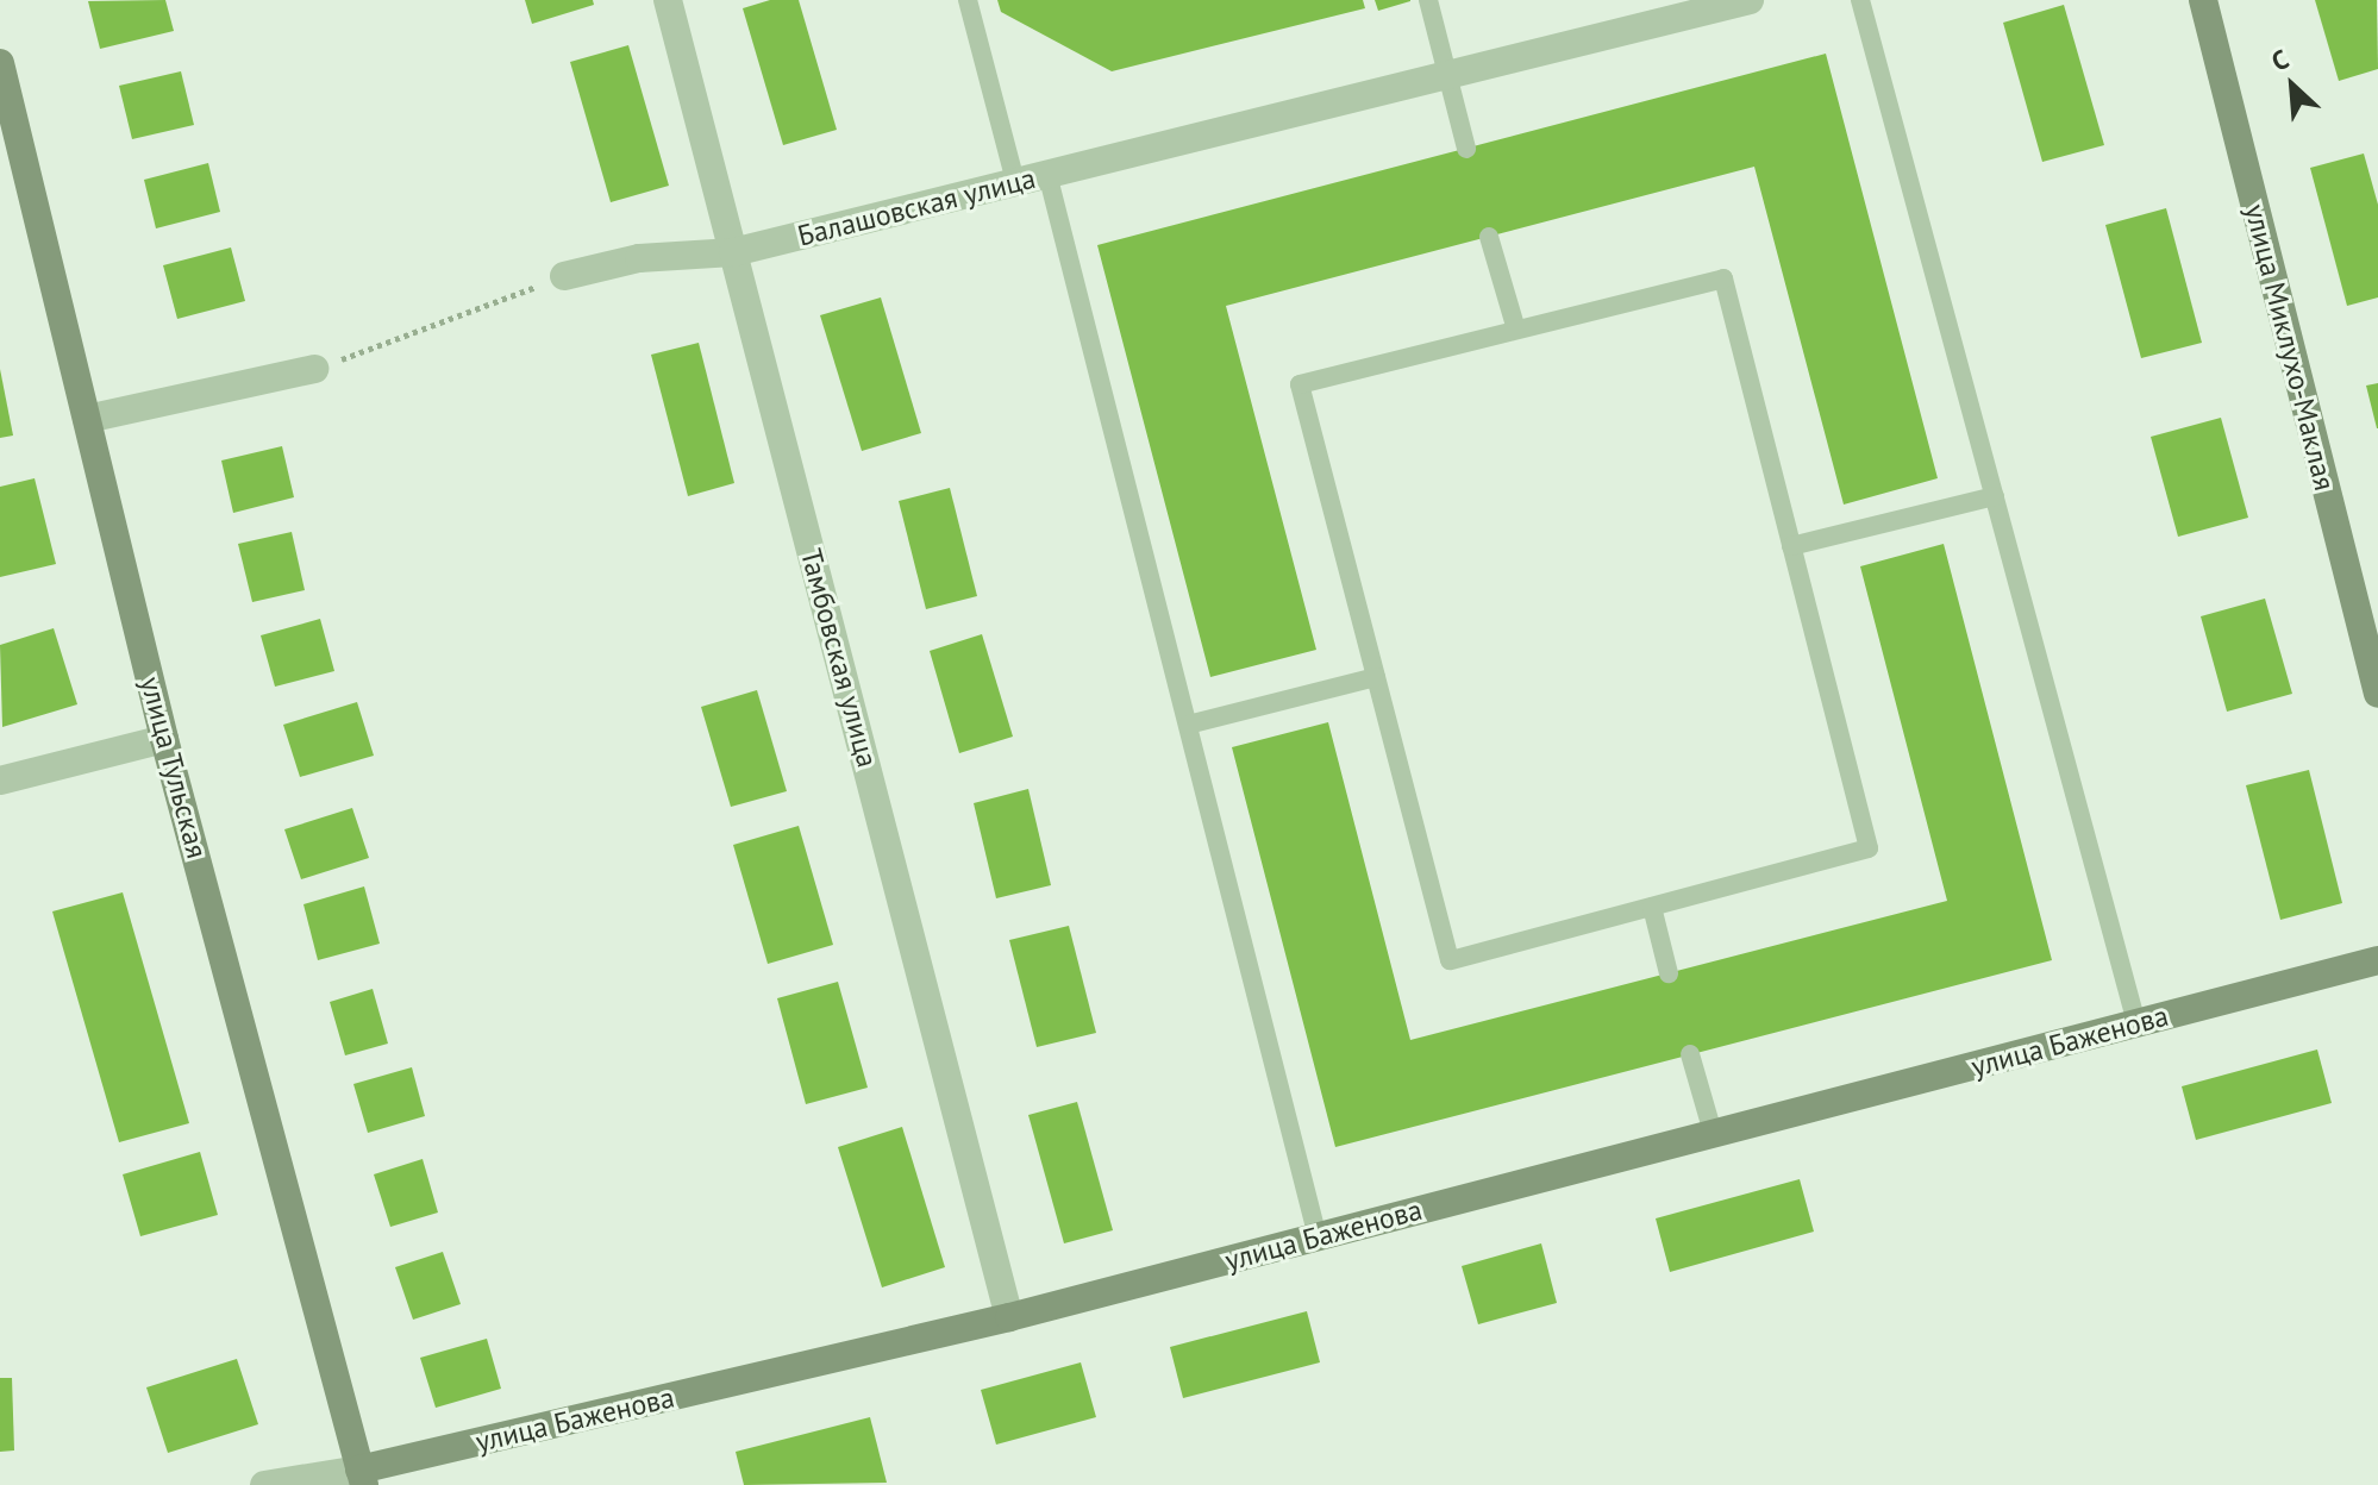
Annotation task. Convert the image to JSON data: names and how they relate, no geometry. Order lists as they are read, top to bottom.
{
  "streets": {
    "street": [
      "Балашовская улица",
      "улица Миклухо-Маклая",
      "Тамбовская улица",
      "улица Тульская",
      "улица Баженова"
    ]
  },
  "crossings": [
    ["Балашовская улица", "Тамбовская улица"],
    ["Тамбовская улица", "улица Баженова"],
    ["улица Тульская", "улица Баженова"]
  ],
  "north": "top left"
}
